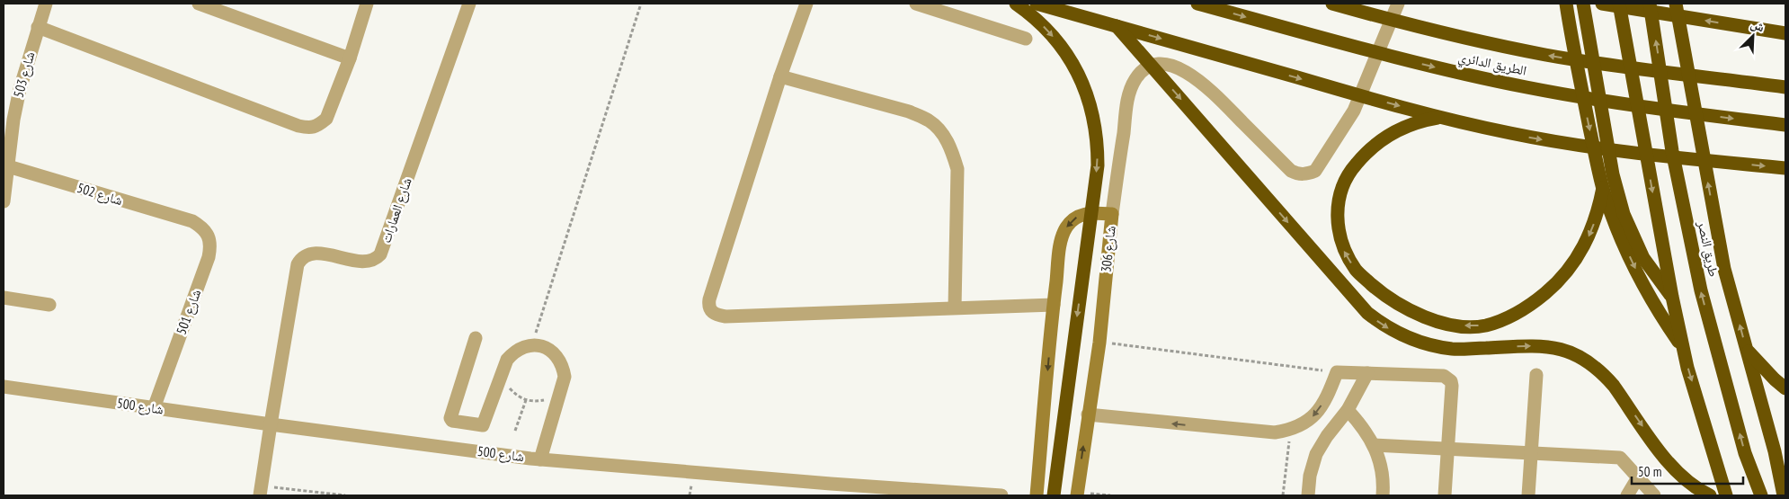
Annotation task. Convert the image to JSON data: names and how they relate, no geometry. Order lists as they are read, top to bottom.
{
  "streets": {
    "highway": ["الطريق الدائري", "طريق النصر"],
    "street": [
      "شارع 503",
      "شارع 502",
      "شارع العمارات",
      "شارع 306",
      "شارع 501",
      "شارع 500"
    ]
  },
  "crossings": [
    ["شارع 503", "شارع 502"],
    ["شارع 502", "شارع 501"],
    ["شارع العمارات", "شارع 500"],
    ["شارع 501", "شارع 500"]
  ],
  "scale_bar": "50 m",
  "north": "top right"
}
